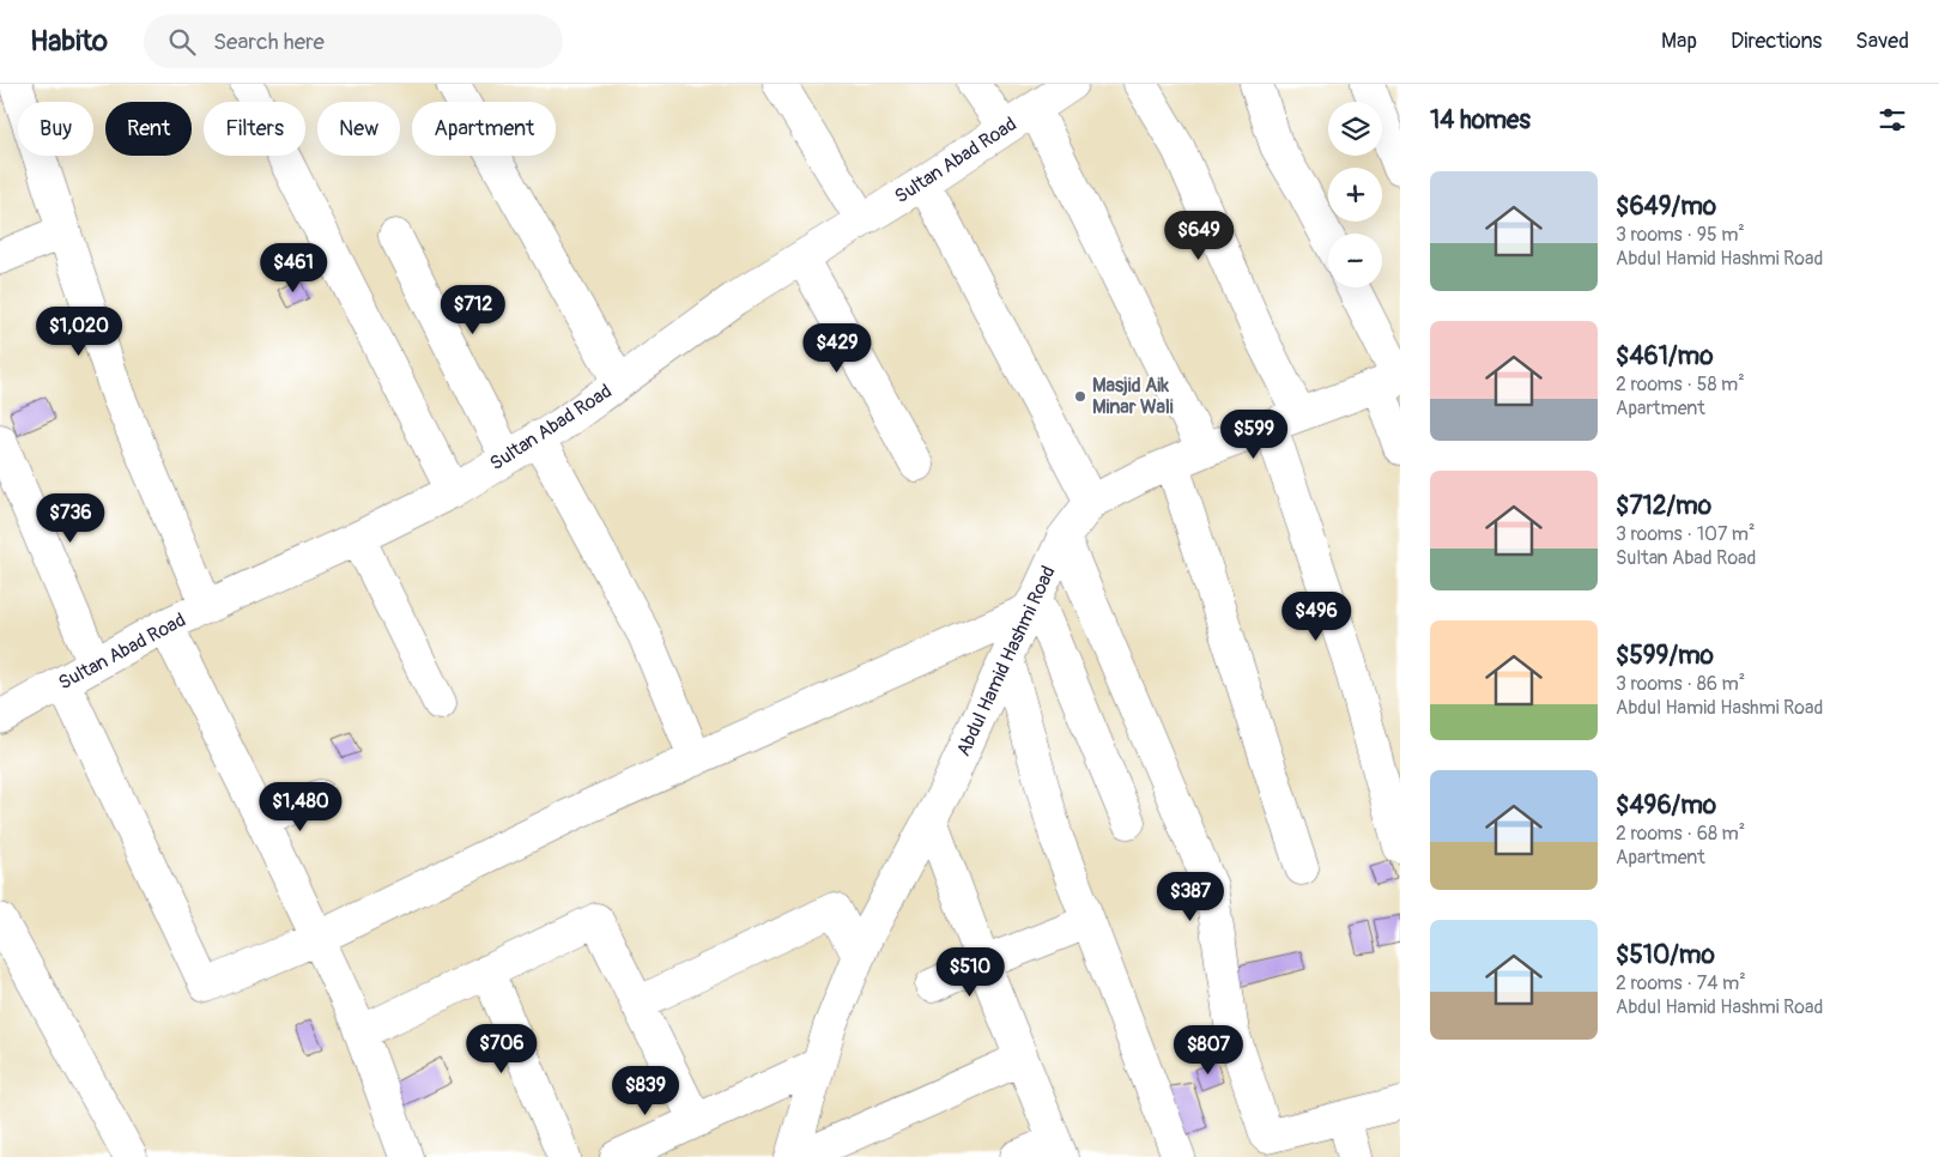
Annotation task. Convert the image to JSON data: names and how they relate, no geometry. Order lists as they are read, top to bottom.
{
  "streets": {
    "street": ["Sultan Abad Road", "Abdul Hamid Hashmi Road"]
  },
  "places": ["Masjid Aik Minar Wali"],
  "page": {
    "header": "Habito",
    "search": "Search here",
    "nav": ["Map", "Directions", "Saved"],
    "heading": "14 homes",
    "map_buttons": ["+", "−"],
    "chip": [
      "Buy",
      "Rent",
      "Filters",
      "New",
      "Apartment"
    ],
    "list": [
      {
        "name": "$649/mo",
        "note": "3 rooms · 95 m² · Abdul Hamid Hashmi Road"
      },
      {
        "name": "$461/mo",
        "note": "2 rooms · 58 m² · Apartment"
      },
      {
        "name": "$712/mo",
        "note": "3 rooms · 107 m² · Sultan Abad Road"
      },
      {
        "name": "$599/mo",
        "note": "3 rooms · 86 m² · Abdul Hamid Hashmi Road"
      },
      {
        "name": "$496/mo",
        "note": "2 rooms · 68 m² · Apartment"
      },
      {
        "name": "$510/mo",
        "note": "2 rooms · 74 m² · Abdul Hamid Hashmi Road"
      }
    ],
    "price": [
      "$649",
      "$461",
      "$712",
      "$1,020",
      "$429",
      "$599",
      "$736",
      "$496",
      "$1,480",
      "$387",
      "$510",
      "$706",
      "$807",
      "$839"
    ]
  }
}
